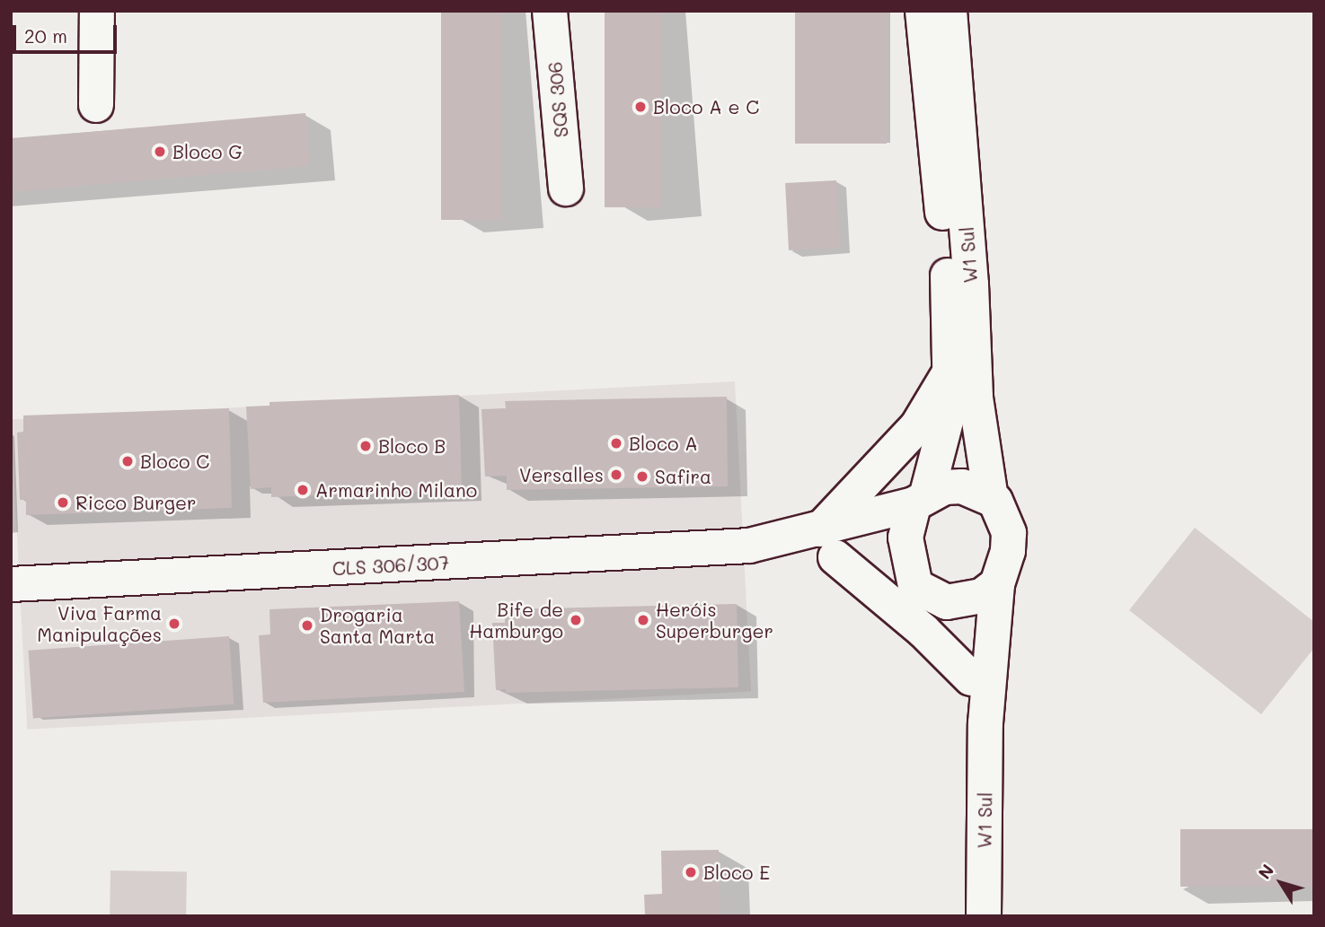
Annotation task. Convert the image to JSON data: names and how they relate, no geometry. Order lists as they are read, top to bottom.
{
  "streets": {
    "street": ["SQS 306", "W1 Sul", "CLS 306/307"]
  },
  "crossings": [
    ["W1 Sul", "CLS 306/307"]
  ],
  "places": [
    "Bloco A e C",
    "Bloco G",
    "Bloco A",
    "Bloco B",
    "Bloco C",
    "Versalles",
    "Safira",
    "Armarinho Milano",
    "Ricco Burger",
    "Bife de Hamburgo",
    "Heróis Superburger",
    "Viva Farma Manipulações",
    "Drogaria Santa Marta",
    "Bloco E"
  ],
  "scale_bar": "20 m",
  "north": "top left"
}
